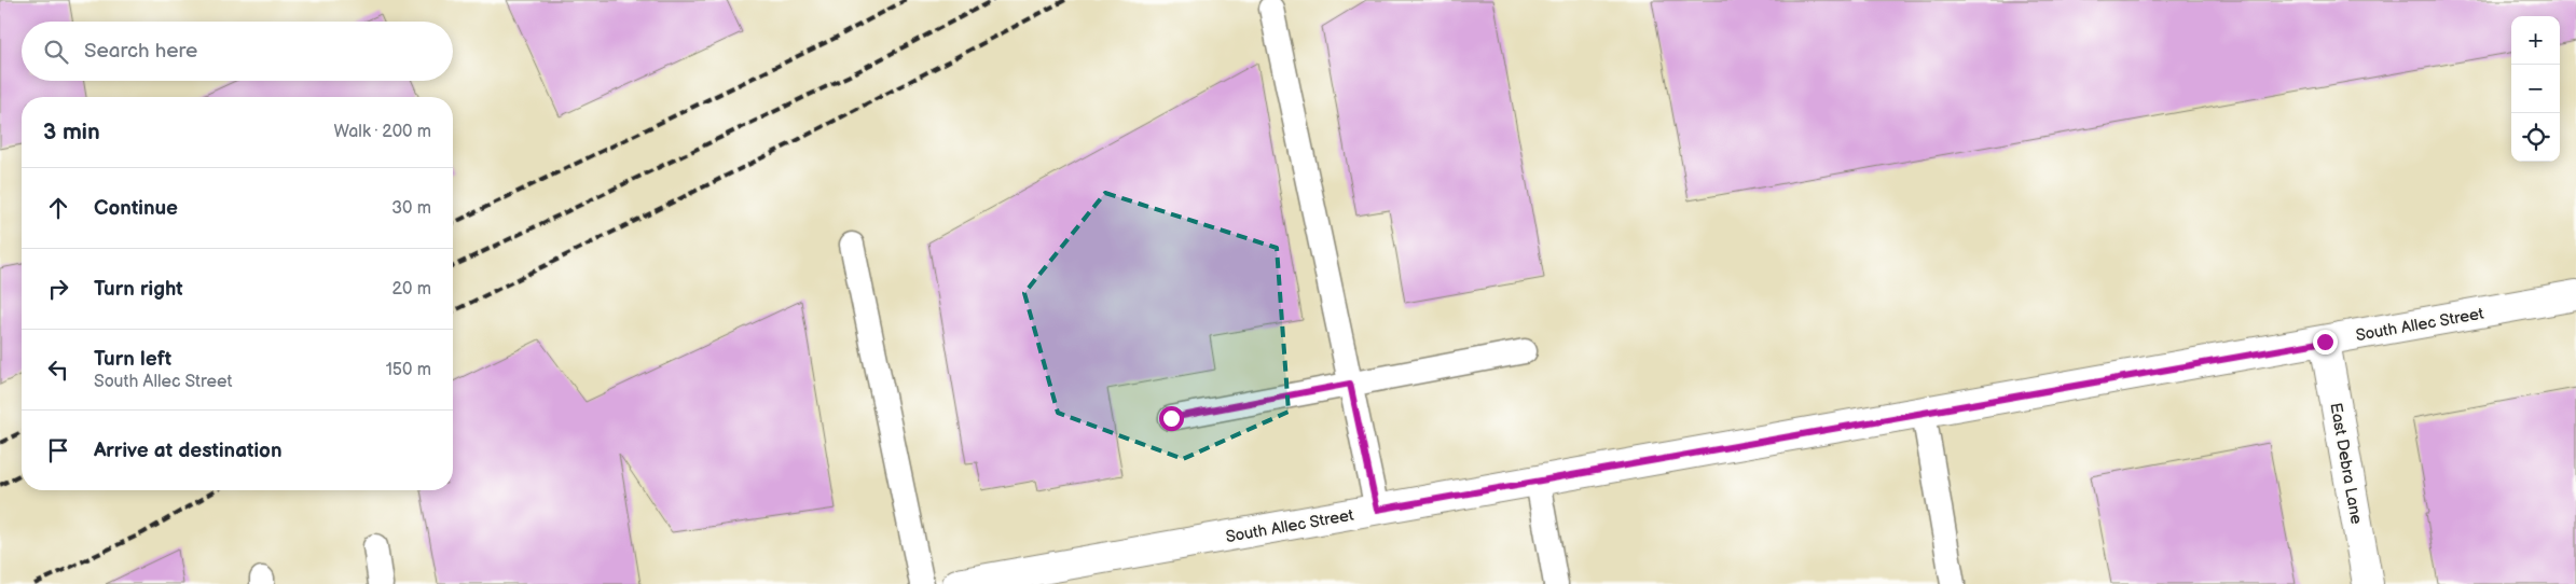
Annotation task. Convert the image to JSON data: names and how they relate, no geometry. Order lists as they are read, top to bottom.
{
  "streets": {
    "street": ["South Allec Street", "East Debra Lane"]
  },
  "crossings": [
    ["South Allec Street", "East Debra Lane"]
  ],
  "page": {
    "map_buttons": ["+", "−"],
    "search": "Search here",
    "heading": ["3 min", "Walk · 200 m"],
    "list": [
      ["Continue", "30 m"],
      ["Turn right", "20 m"],
      ["Turn left", "South Allec Street", "150 m"],
      "Arrive at destination"
    ]
  }
}
